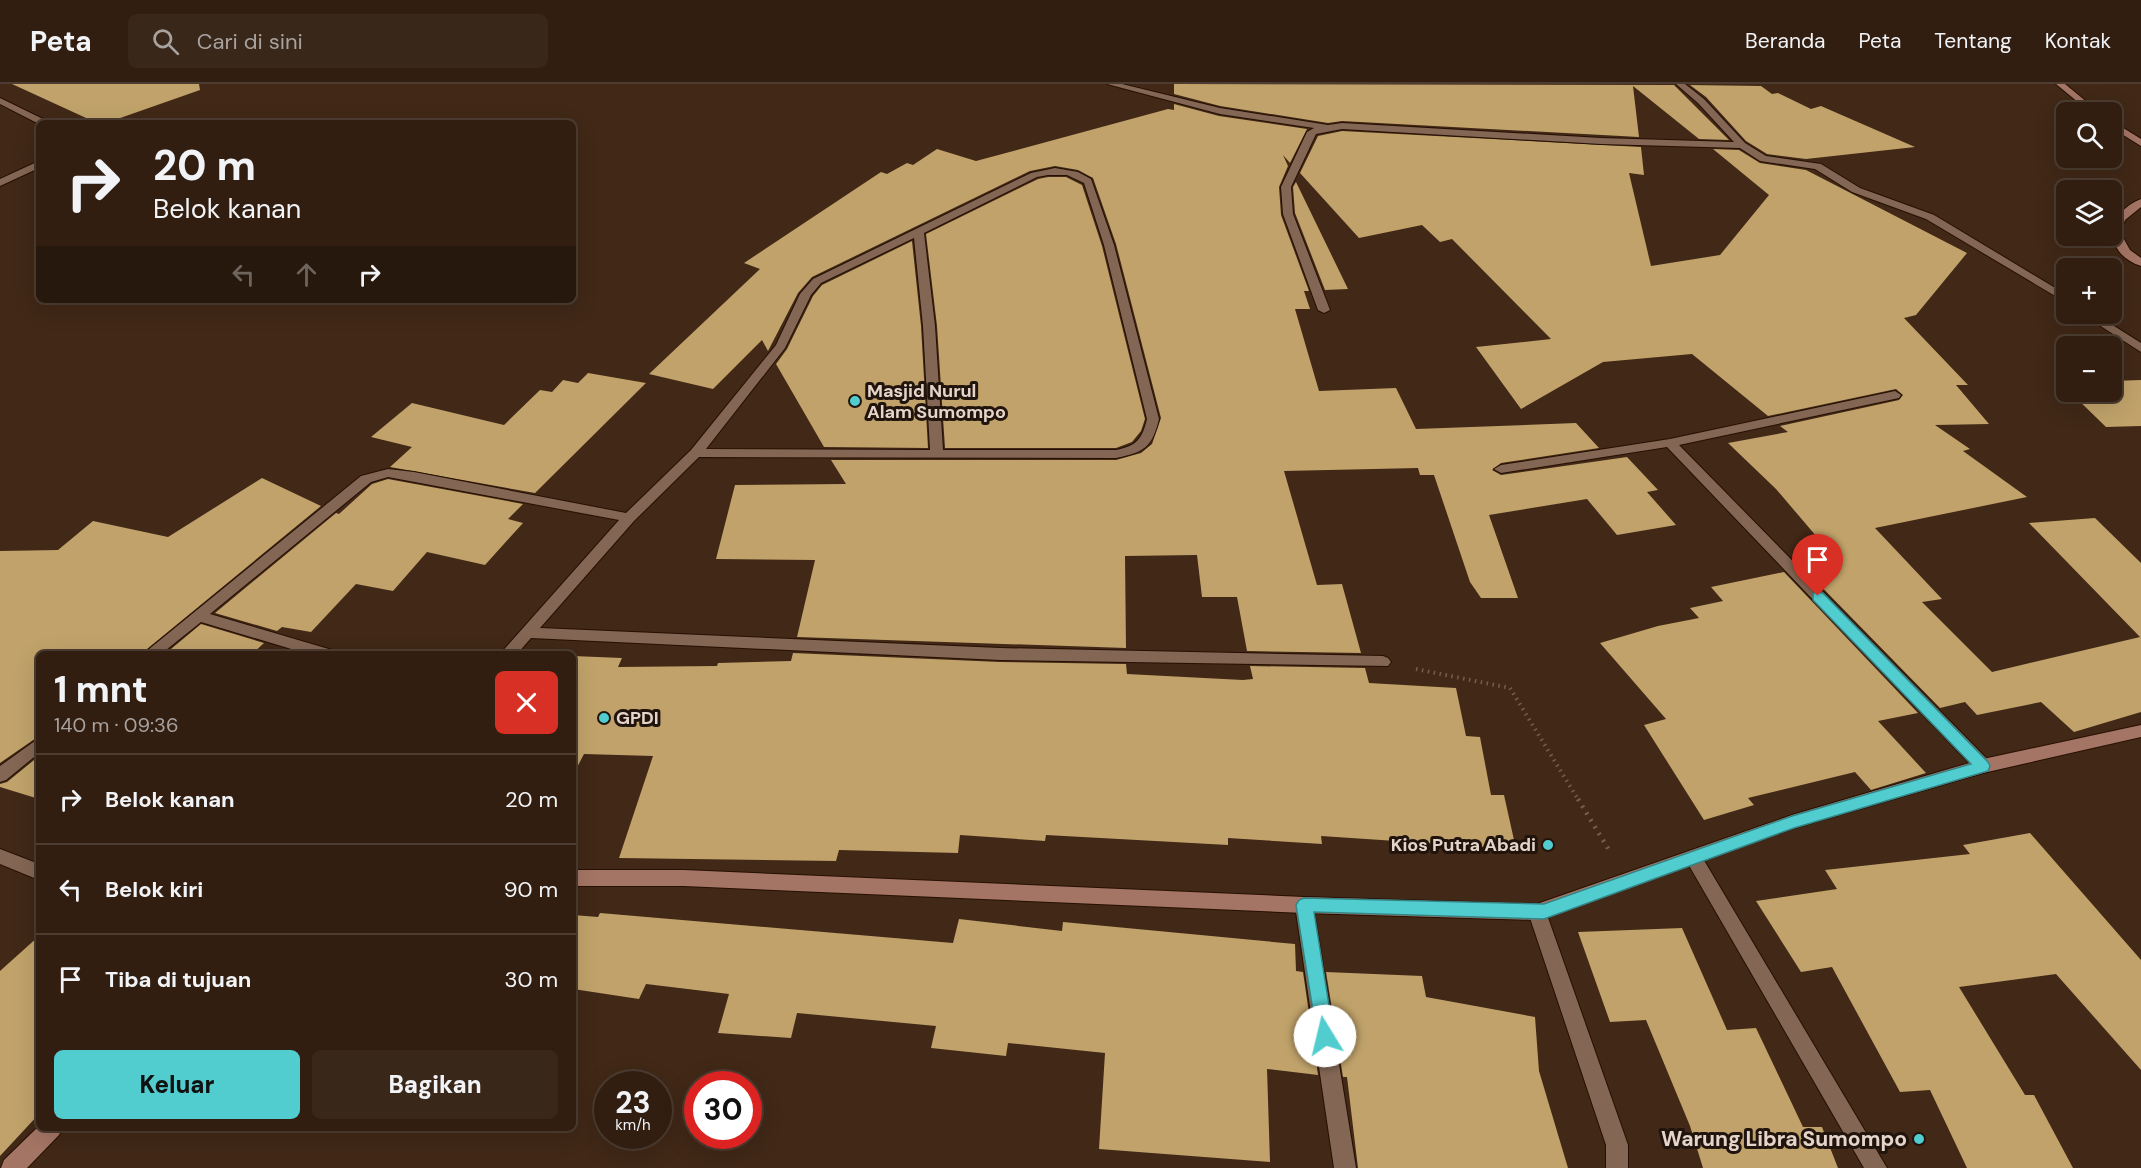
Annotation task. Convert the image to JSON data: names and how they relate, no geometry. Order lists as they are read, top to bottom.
{
  "places": [
    "Masjid Nurul Alam Sumompo",
    "GPDI",
    "Kios Putra Abadi",
    "Warung Libra Sumompo"
  ],
  "page": {
    "header": "Peta",
    "search": "Cari di sini",
    "nav": [
      "Beranda",
      "Peta",
      "Tentang",
      "Kontak"
    ],
    "map_buttons": ["+", "−"],
    "turn": ["20 m", "Belok kanan"],
    "heading": ["1 mnt", "140 m · 09:36"],
    "list": [
      {
        "name": "Belok kanan",
        "value": "20 m"
      },
      {
        "name": "Belok kiri",
        "value": "90 m"
      },
      {
        "name": "Tiba di tujuan",
        "value": "30 m"
      }
    ],
    "buttons": ["Keluar", "Bagikan"],
    "speed": "23 km/h",
    "limit": "30"
  }
}
